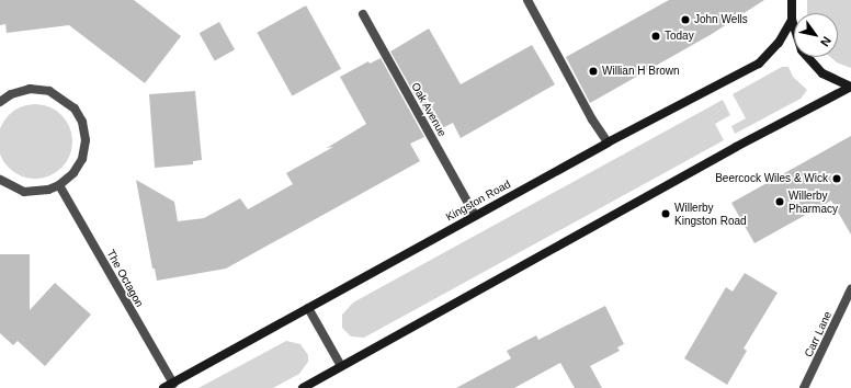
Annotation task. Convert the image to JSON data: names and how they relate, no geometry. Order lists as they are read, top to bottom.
{
  "streets": {
    "main road": ["Kingston Road"],
    "street": ["Oak Avenue", "The Octagon", "Carr Lane"]
  },
  "crossings": [
    ["Oak Avenue", "Kingston Road"],
    ["Kingston Road", "The Octagon"]
  ],
  "places": [
    "John Wells",
    "Today",
    "Willian H Brown",
    "Beercock Wiles & Wick",
    "Willerby Pharmacy",
    "Willerby Kingston Road"
  ],
  "north": "bottom right"
}
